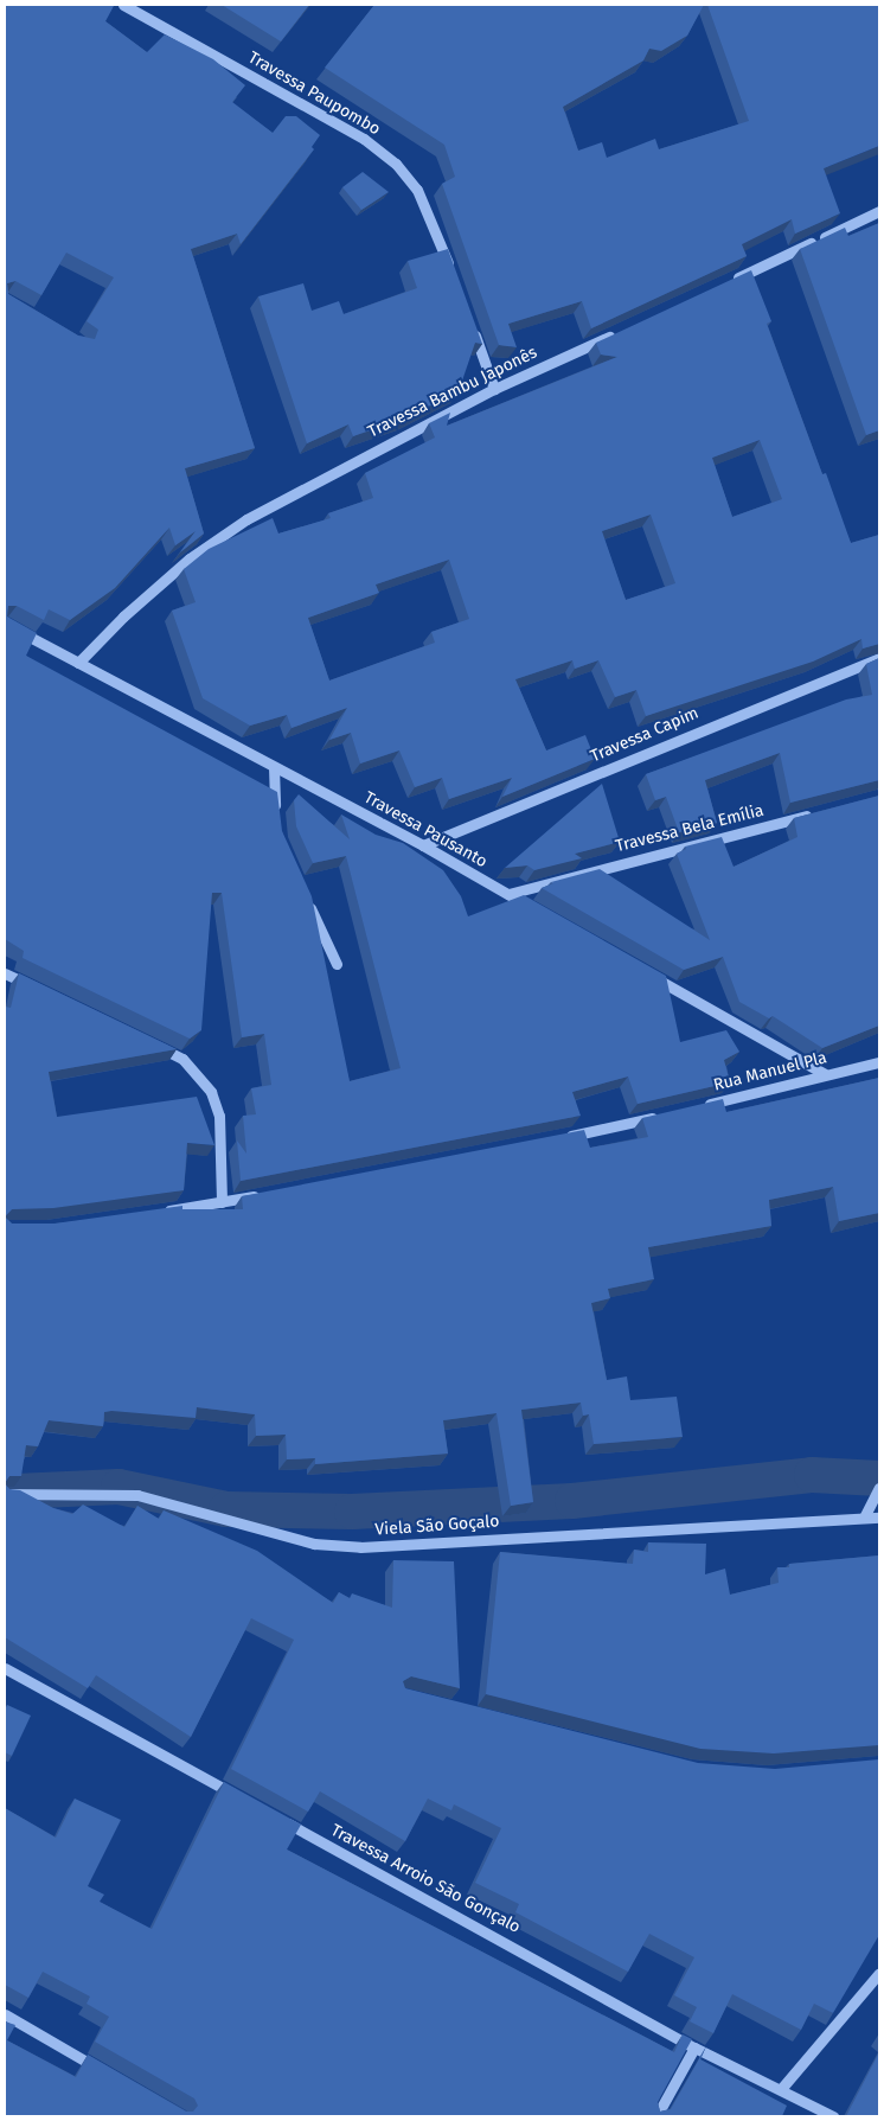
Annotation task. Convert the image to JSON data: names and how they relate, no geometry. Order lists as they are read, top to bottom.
{
  "streets": {
    "street": [
      "Travessa Paupombo",
      "Travessa Bambu Japonês",
      "Travessa Capim",
      "Travessa Bela Emília",
      "Travessa Pausanto",
      "Rua Manuel Pla",
      "Viela São Goçalo",
      "Travessa Arroio São Gonçalo"
    ]
  },
  "crossings": [
    ["Travessa Bambu Japonês", "Travessa Pausanto"],
    ["Travessa Capim", "Travessa Pausanto"],
    ["Travessa Bela Emília", "Travessa Pausanto"]
  ]
}
